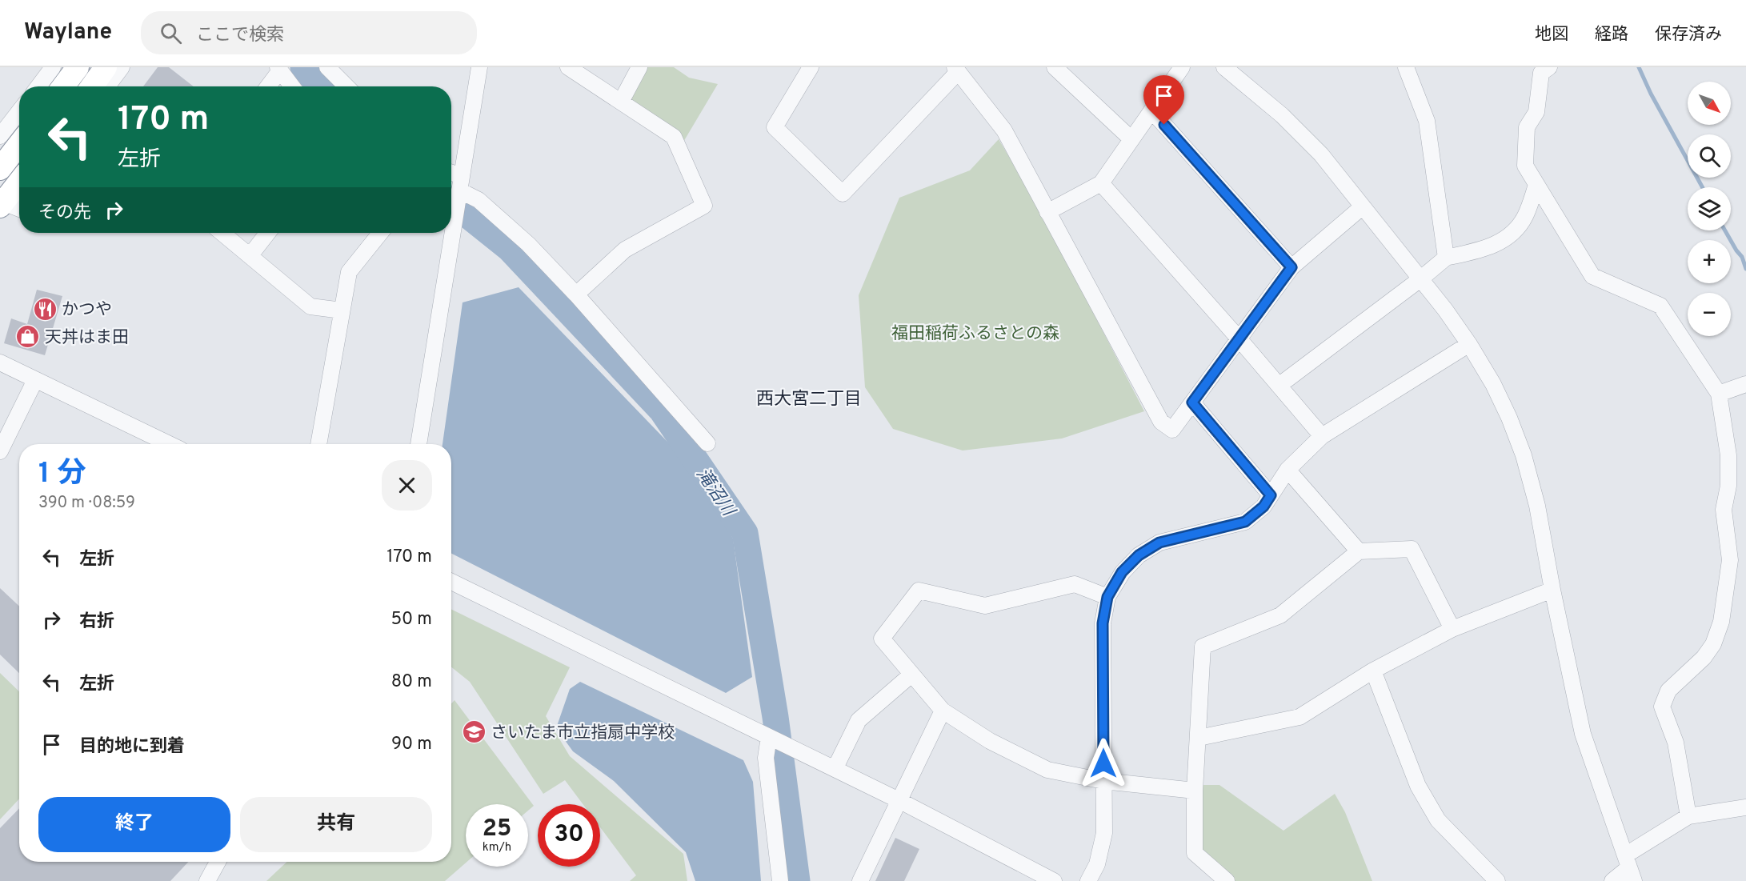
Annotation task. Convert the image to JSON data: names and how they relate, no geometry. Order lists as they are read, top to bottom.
{
  "districts": ["西大宮二丁目"],
  "water": ["滝沼川"],
  "parks": ["福田稲荷ふるさとの森"],
  "places": {
    "restaurant": ["かつや"],
    "shop": ["天丼はま田"],
    "school or university": ["さいたま市立指扇中学校"]
  },
  "north": "bottom right",
  "page": {
    "header": "Waylane",
    "search": "ここで検索",
    "nav": ["地図", "経路", "保存済み"],
    "map_buttons": ["+", "−"],
    "turn": ["170 m", "左折"],
    "then": "その先",
    "heading": ["1 分", "390 m · 08:59"],
    "list": [
      {
        "name": "左折",
        "value": "170 m"
      },
      {
        "name": "右折",
        "value": "50 m"
      },
      {
        "name": "左折",
        "value": "80 m"
      },
      {
        "name": "目的地に到着",
        "value": "90 m"
      }
    ],
    "buttons": ["終了", "共有"],
    "speed": "25 km/h",
    "limit": "30"
  }
}
